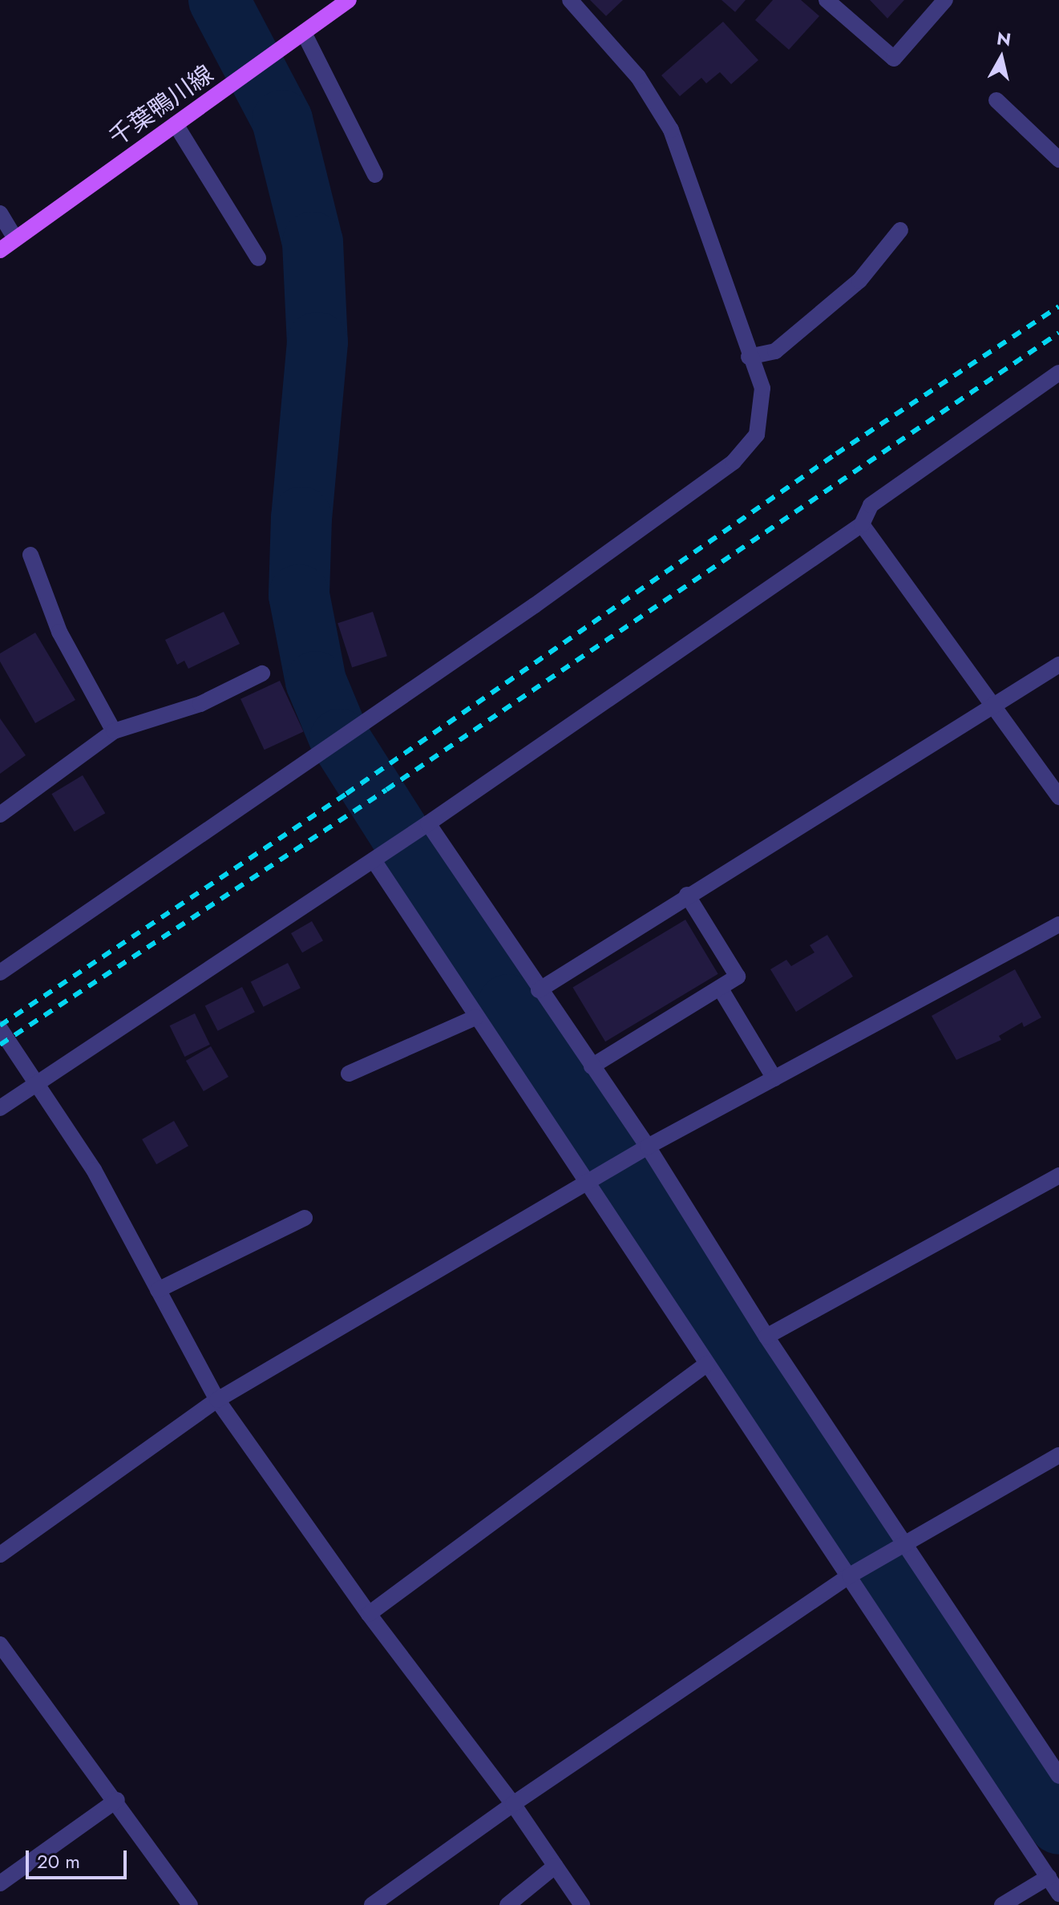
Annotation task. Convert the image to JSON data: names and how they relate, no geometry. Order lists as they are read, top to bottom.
{
  "streets": {
    "main road": ["千葉鴨川線"]
  },
  "scale_bar": "20 m",
  "north": "top"
}
